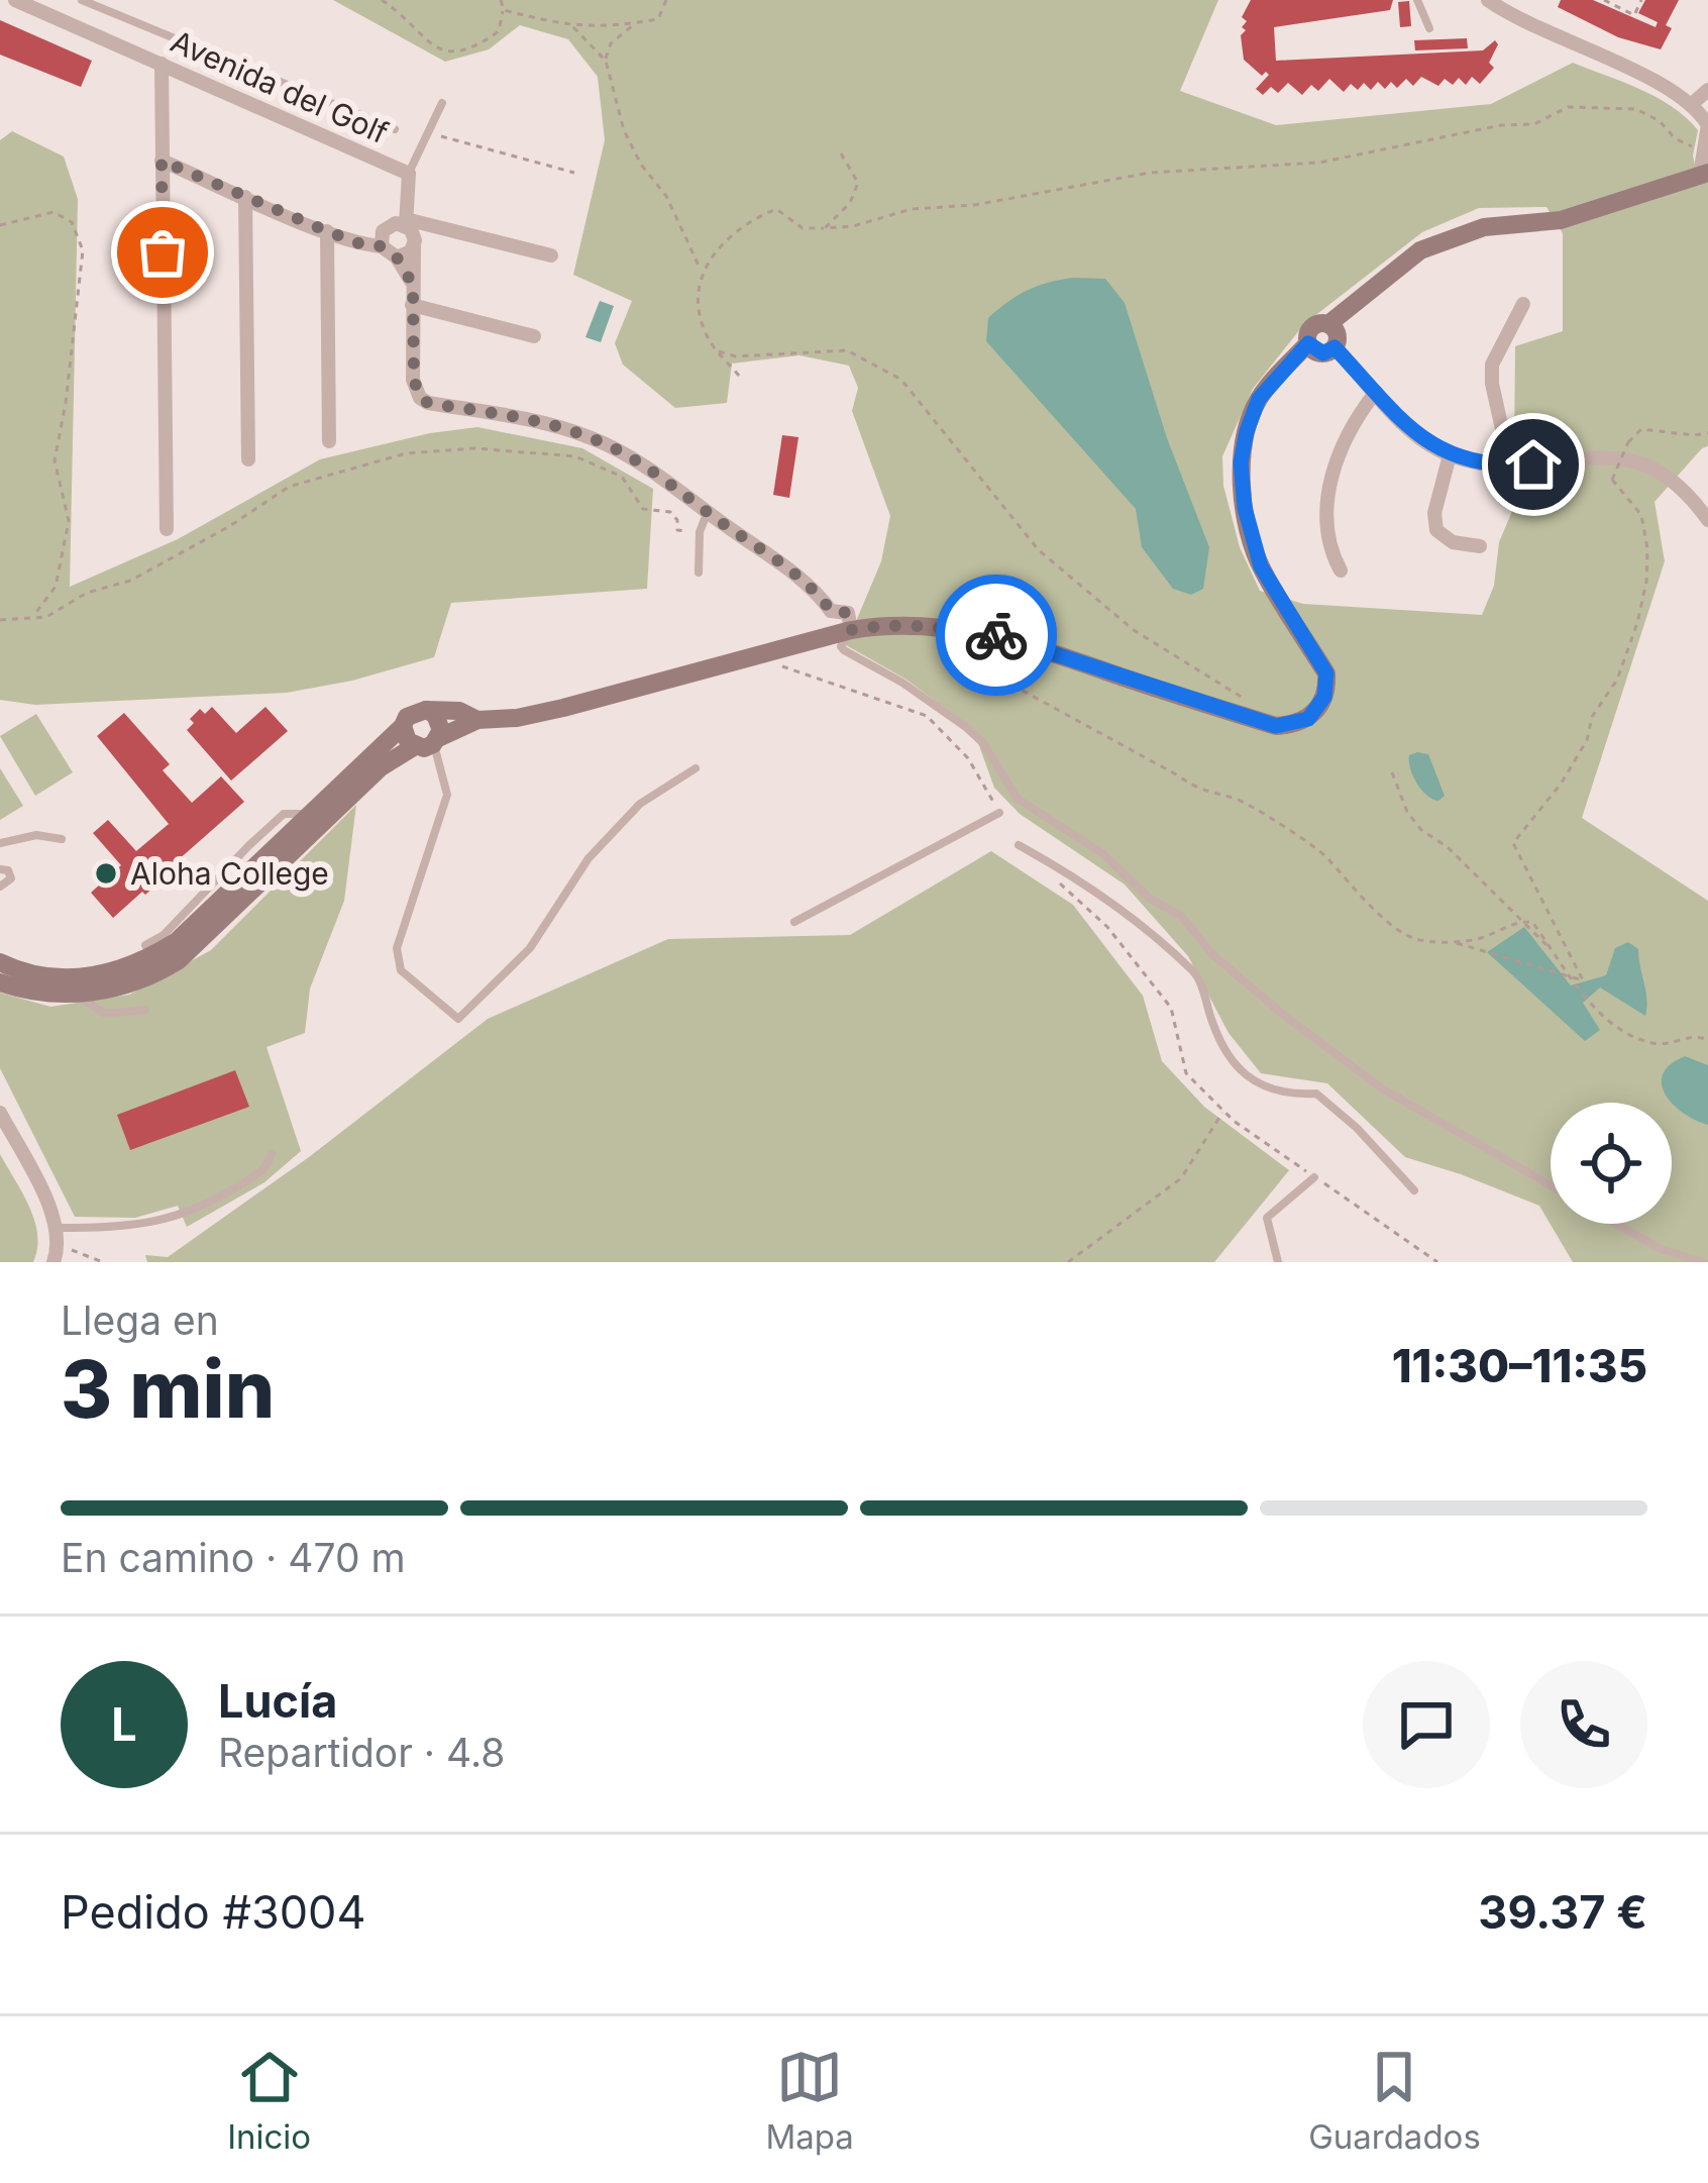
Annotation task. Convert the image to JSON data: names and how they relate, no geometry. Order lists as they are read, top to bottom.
{
  "streets": {
    "street": ["Avenida del Golf"]
  },
  "places": ["Aloha College"],
  "page": {
    "heading": ["3 min", "Llega en", "11:30–11:35"],
    "panel": [
      "Lucía",
      "Repartidor · 4.8",
      "Pedido #3004",
      "39.37 €"
    ],
    "bar": "En camino · 470 m",
    "round": "L",
    "tabs": ["Inicio", "Mapa", "Guardados"]
  }
}
